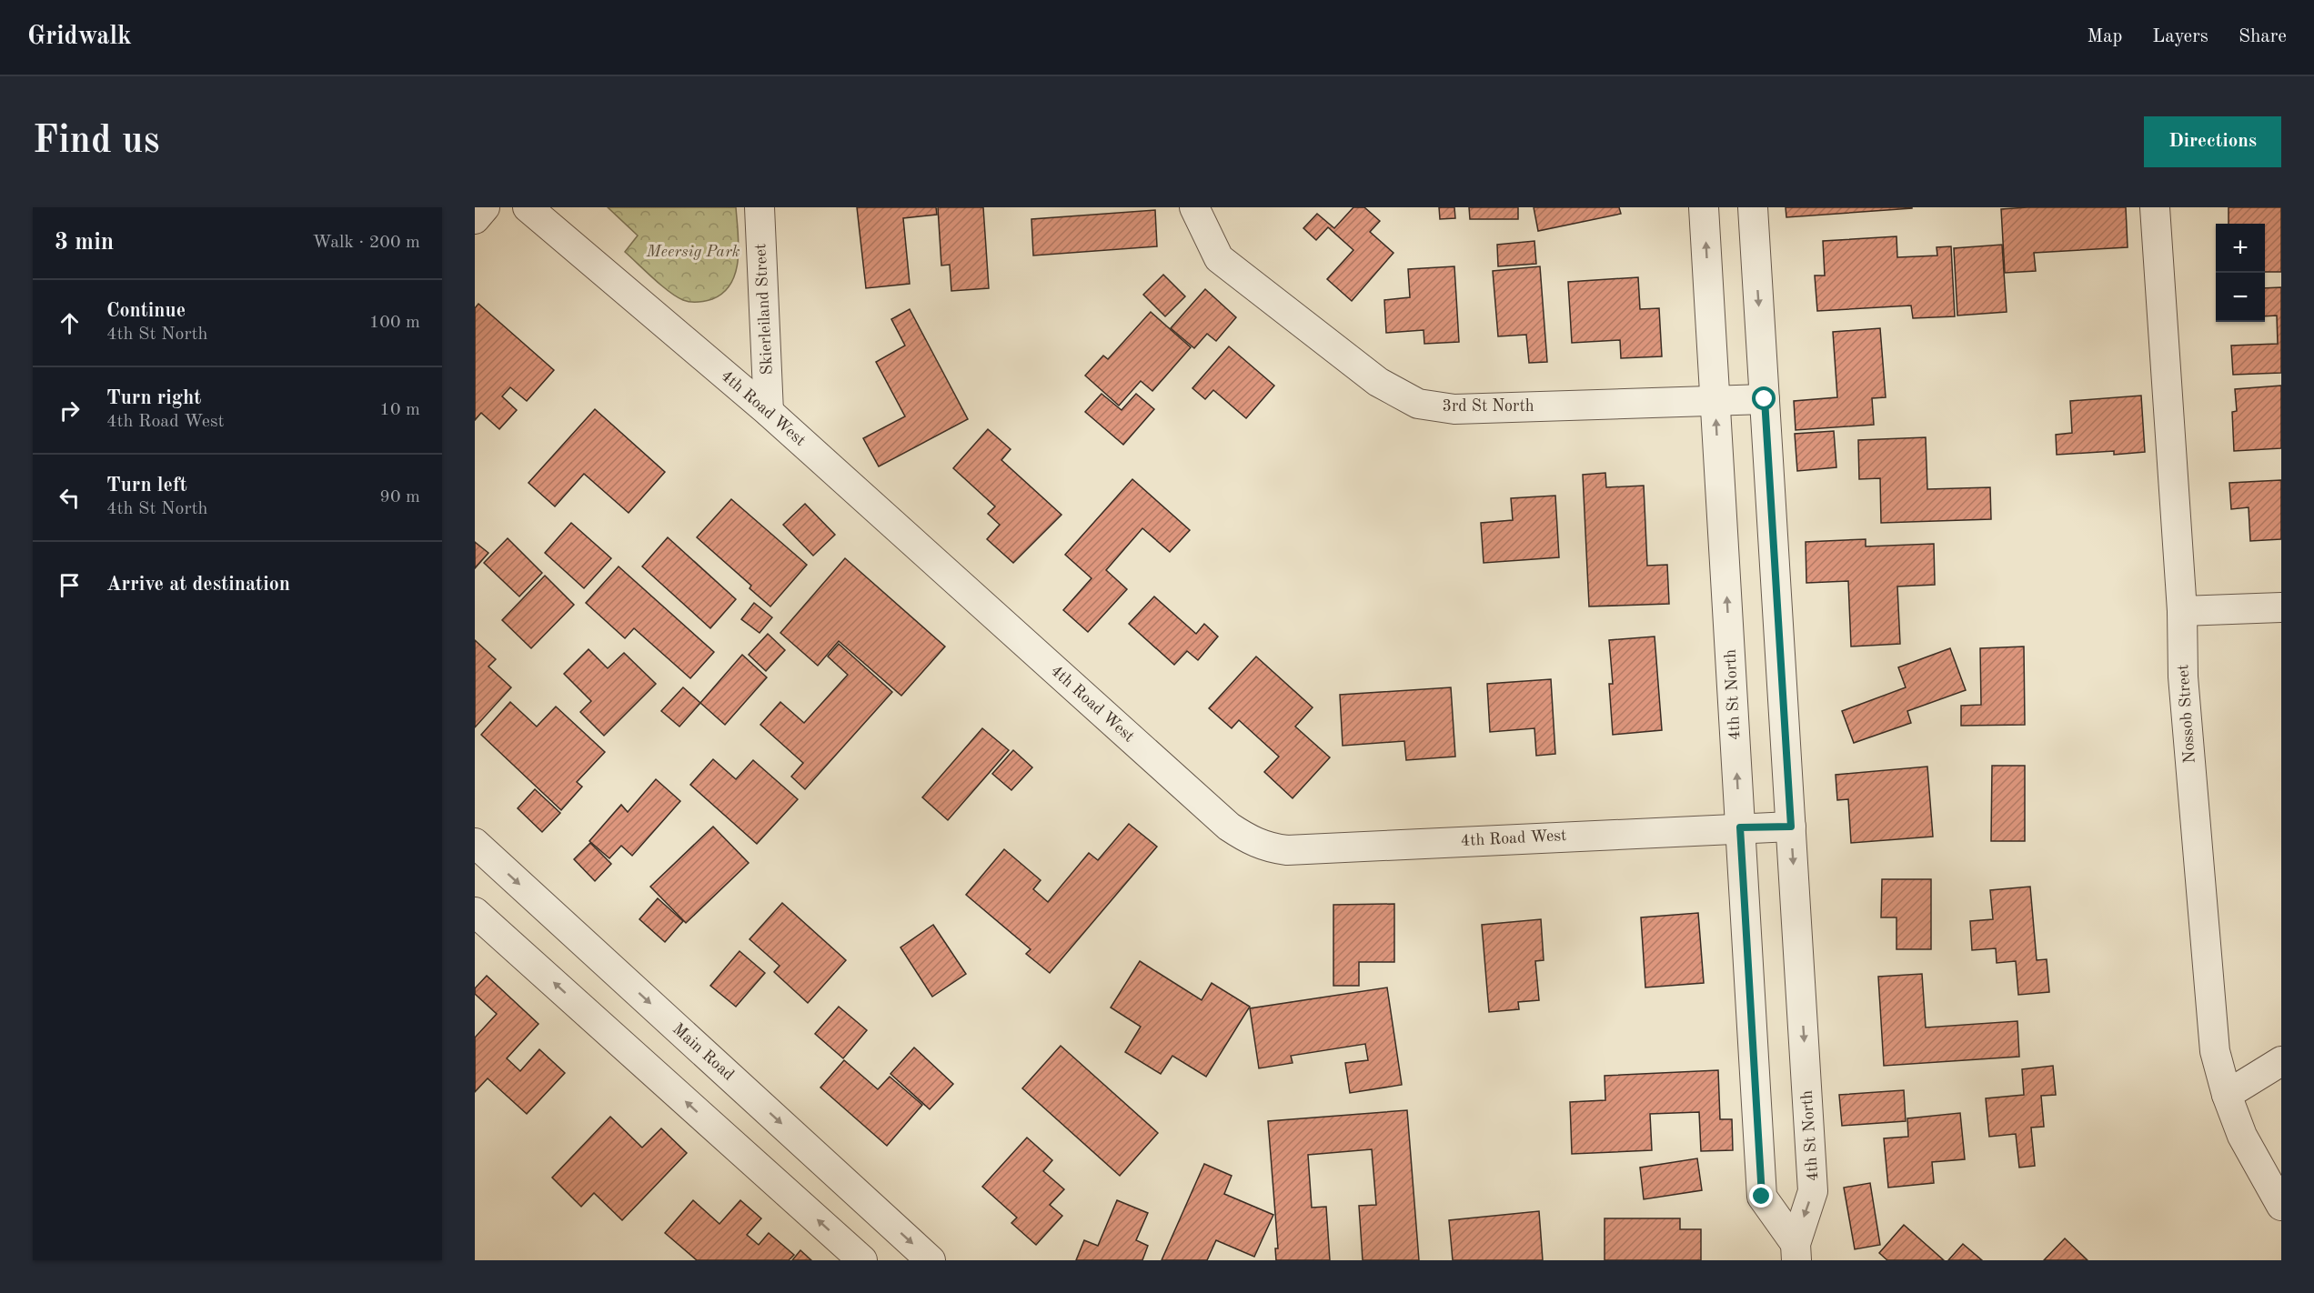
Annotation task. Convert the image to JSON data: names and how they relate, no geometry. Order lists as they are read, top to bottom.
{
  "streets": {
    "street": [
      "Skierleiland Street",
      "3rd St North",
      "4th Road West",
      "4th St North",
      "Nossob Street",
      "Main Road"
    ]
  },
  "crossings": [
    ["Skierleiland Street", "4th Road West"],
    ["3rd St North", "4th St North"],
    ["4th Road West", "4th St North"]
  ],
  "parks": ["Meersig Park"],
  "page": {
    "header": "Gridwalk",
    "nav": ["Map", "Layers", "Share"],
    "buttons": "Directions",
    "title": "Find us",
    "heading": ["3 min", "Walk · 200 m"],
    "map_buttons": ["+", "−"],
    "list": [
      ["Continue", "4th St North", "100 m"],
      ["Turn right", "4th Road West", "10 m"],
      ["Turn left", "4th St North", "90 m"],
      "Arrive at destination"
    ]
  }
}
